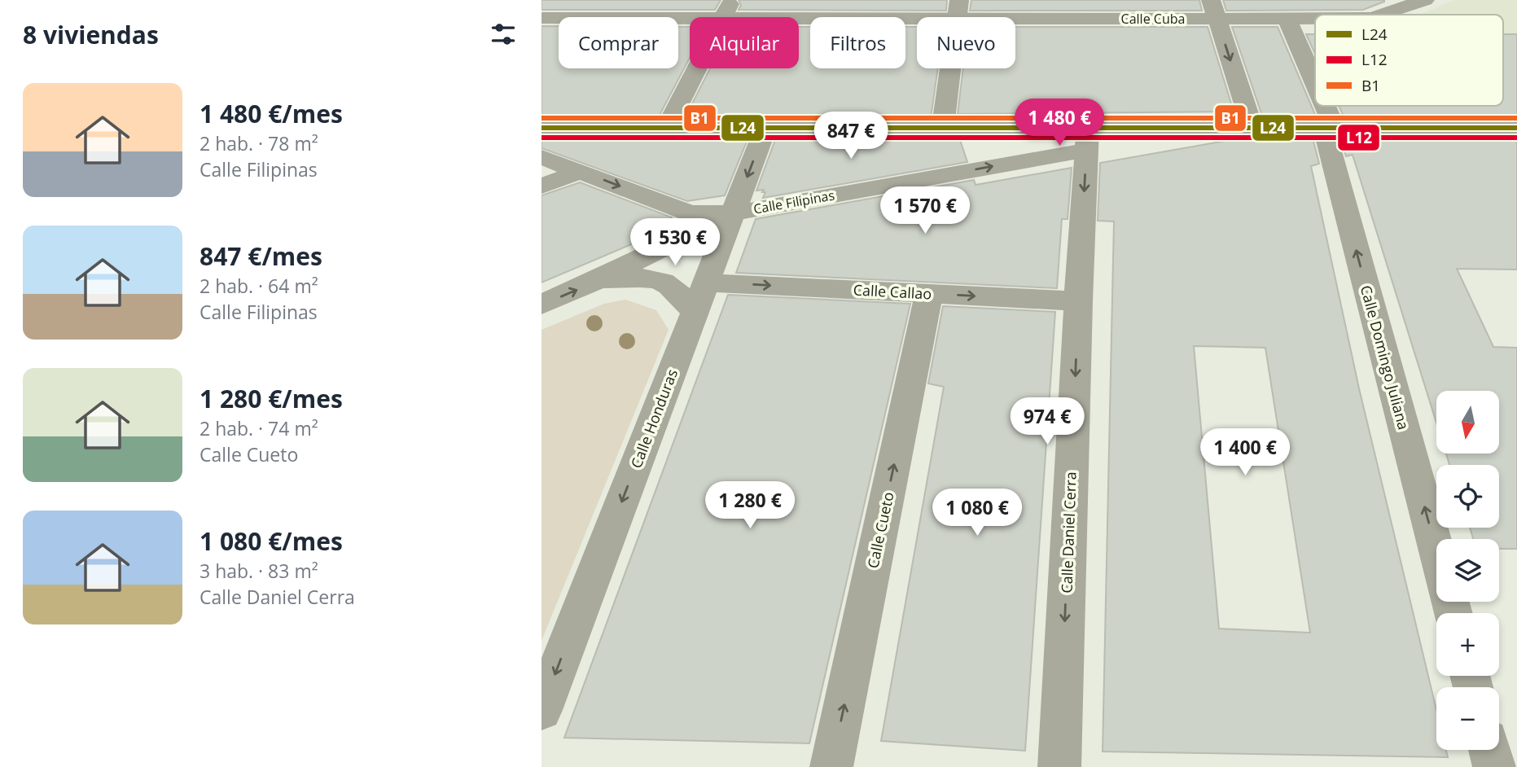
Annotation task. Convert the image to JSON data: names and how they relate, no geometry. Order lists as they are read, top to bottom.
{
  "streets": {
    "street": [
      "Calle Cuba",
      "Calle Filipinas",
      "Calle Callao",
      "Calle Domingo Juliana",
      "Calle Honduras",
      "Calle Cueto",
      "Calle Daniel Cerra"
    ]
  },
  "crossings": [
    ["Calle Cuba", "Calle Domingo Juliana"],
    ["Calle Filipinas", "Calle Honduras"],
    ["Calle Filipinas", "Calle Daniel Cerra"],
    ["Calle Callao", "Calle Honduras"],
    ["Calle Callao", "Calle Cueto"],
    ["Calle Callao", "Calle Daniel Cerra"]
  ],
  "one_way": [
    "Calle Domingo Juliana",
    "Calle Honduras",
    "Calle Cueto",
    "Calle Daniel Cerra"
  ],
  "lines": ["transit line B1", "transit line L24", "transit line L12"],
  "legend": ["L24", "L12", "B1"],
  "north": "bottom",
  "page": {
    "heading": "8 viviendas",
    "chip": [
      "Comprar",
      "Alquilar",
      "Filtros",
      "Nuevo"
    ],
    "list": [
      {
        "name": "1 480 €/mes",
        "note": "2 hab. · 78 m² · Calle Filipinas"
      },
      {
        "name": "847 €/mes",
        "note": "2 hab. · 64 m² · Calle Filipinas"
      },
      {
        "name": "1 280 €/mes",
        "note": "2 hab. · 74 m² · Calle Cueto"
      },
      {
        "name": "1 080 €/mes",
        "note": "3 hab. · 83 m² · Calle Daniel Cerra"
      }
    ],
    "price": [
      "1 480 €",
      "847 €",
      "1 570 €",
      "1 530 €",
      "974 €",
      "1 400 €",
      "1 280 €",
      "1 080 €"
    ],
    "map_buttons": ["+", "−"]
  }
}
